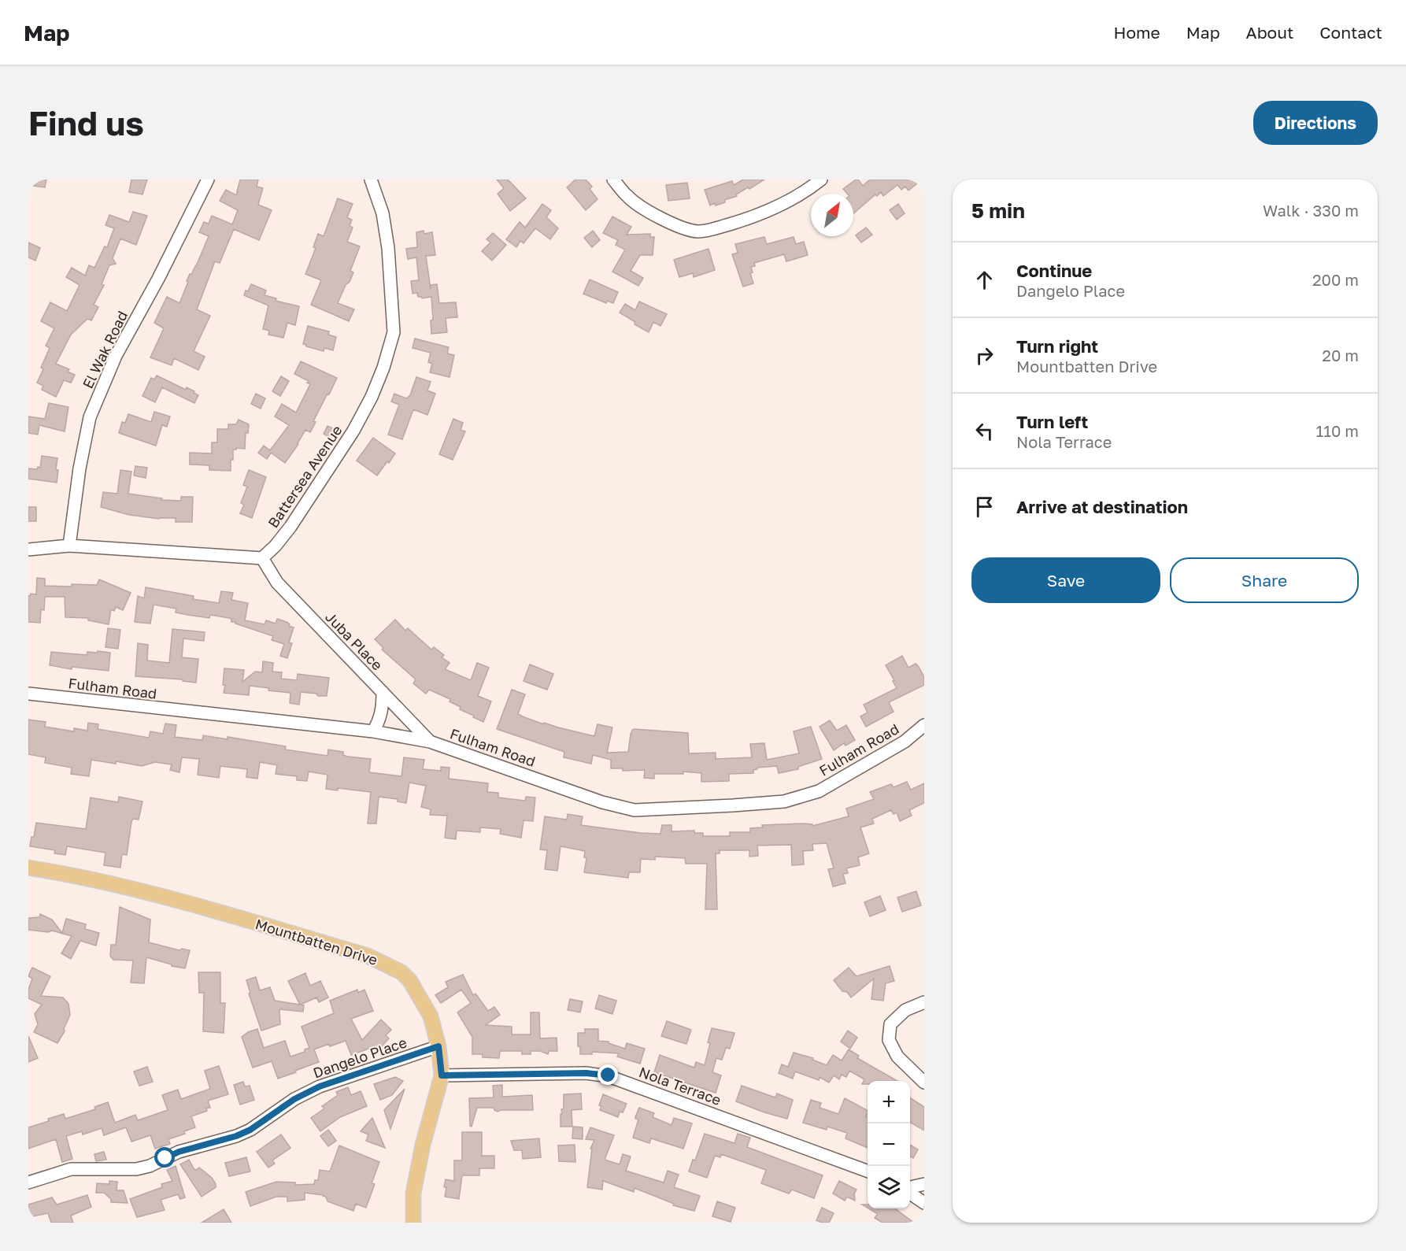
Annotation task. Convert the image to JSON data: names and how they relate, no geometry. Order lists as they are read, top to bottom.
{
  "streets": {
    "main road": ["Mountbatten Drive"],
    "street": [
      "El Wak Road",
      "Battersea Avenue",
      "Juba Place",
      "Fulham Road",
      "Dangelo Place",
      "Nola Terrace"
    ]
  },
  "crossings": [
    ["Battersea Avenue", "Juba Place"],
    ["Juba Place", "Fulham Road"],
    ["Mountbatten Drive", "Dangelo Place"],
    ["Mountbatten Drive", "Nola Terrace"]
  ],
  "north": "top right",
  "page": {
    "header": "Map",
    "nav": [
      "Home",
      "Map",
      "About",
      "Contact"
    ],
    "buttons": [
      "Directions",
      ["Save", "Share"]
    ],
    "title": "Find us",
    "heading": ["5 min", "Walk · 330 m"],
    "list": [
      ["Continue", "Dangelo Place", "200 m"],
      ["Turn right", "Mountbatten Drive", "20 m"],
      ["Turn left", "Nola Terrace", "110 m"],
      "Arrive at destination"
    ],
    "map_buttons": ["+", "−"]
  }
}
